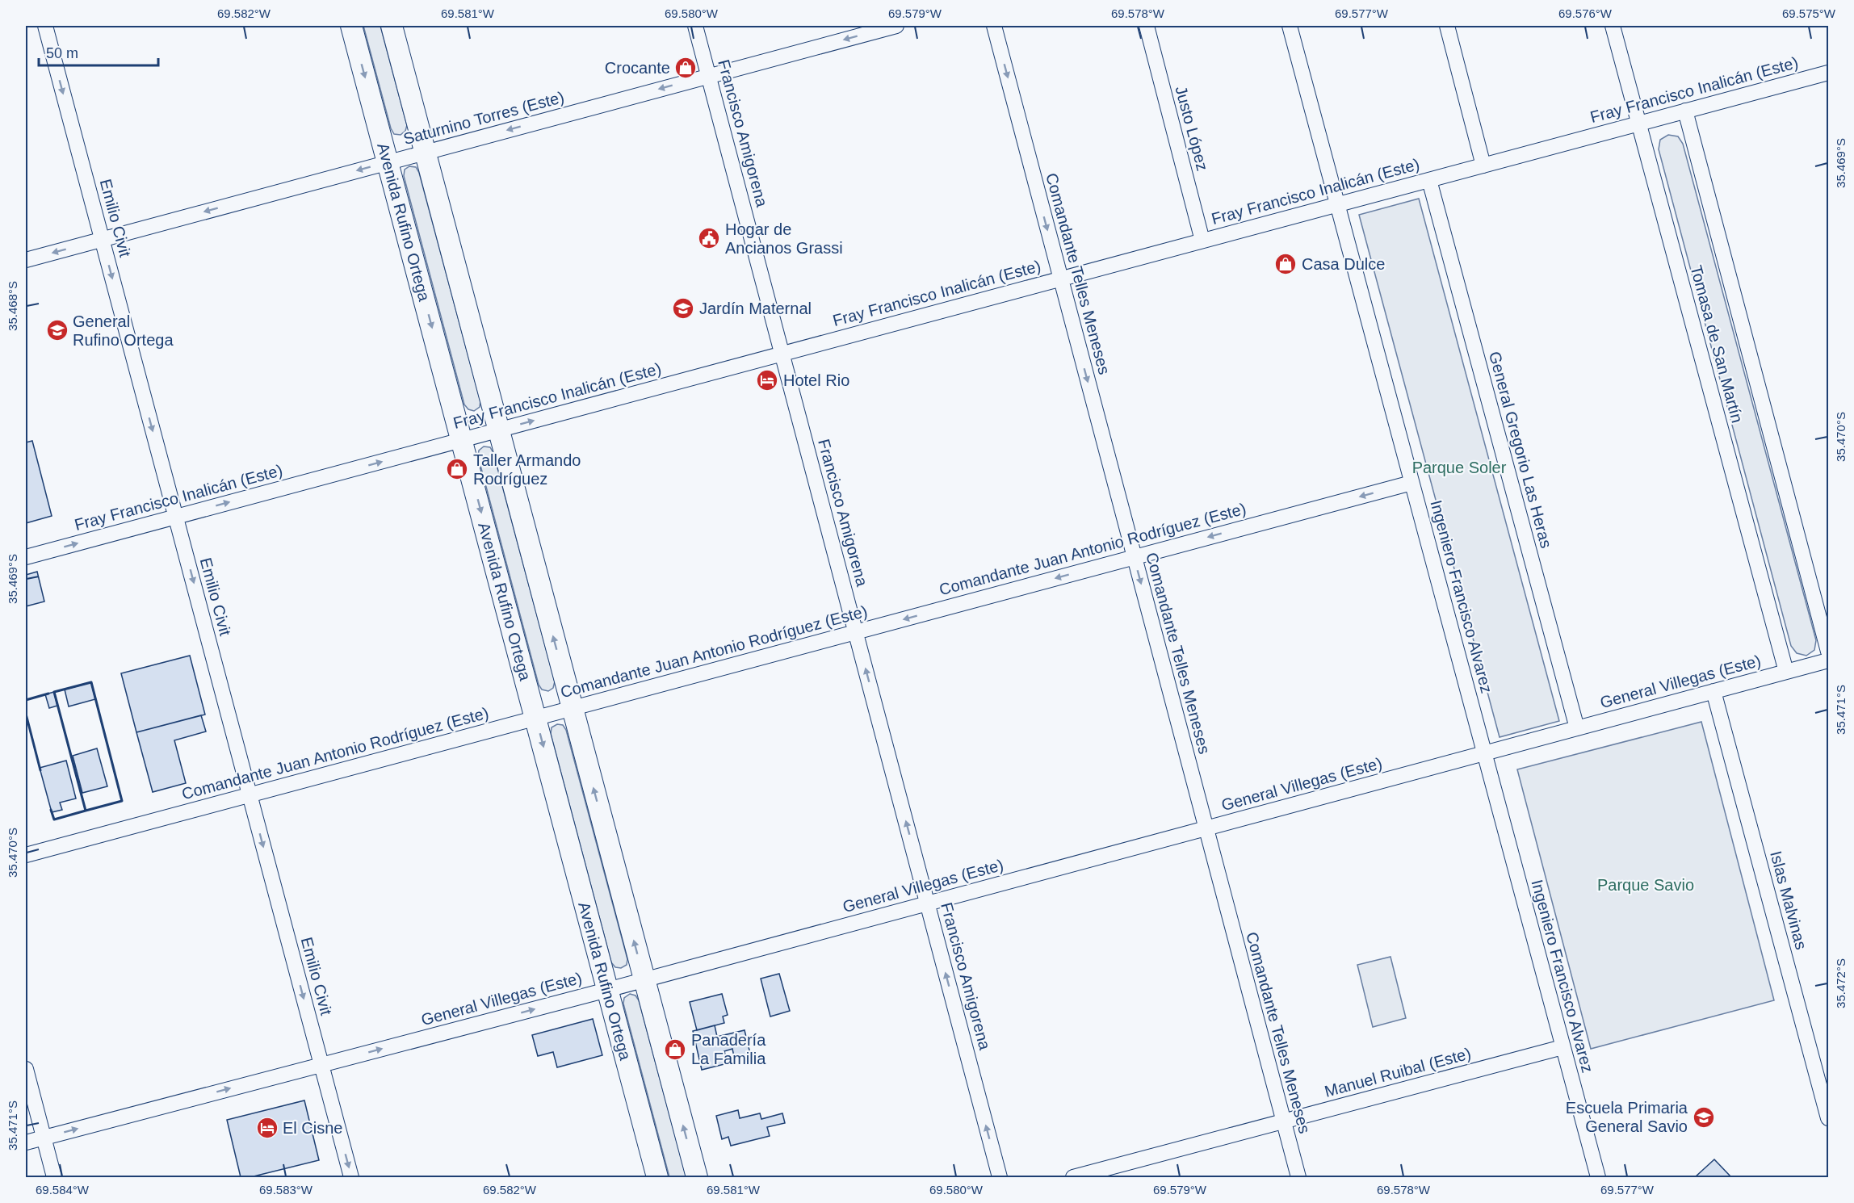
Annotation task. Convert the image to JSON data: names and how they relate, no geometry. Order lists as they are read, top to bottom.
{
  "streets": {
    "main road": ["Avenida Rufino Ortega"],
    "street": [
      "Fray Francisco Inalicán (Este)",
      "Saturnino Torres (Este)",
      "Justo López",
      "Francisco Amigorena",
      "Emilio Civit",
      "Comandante Telles Meneses",
      "Tomasa de San Martín",
      "General Gregorio Las Heras",
      "Comandante Juan Antonio Rodríguez (Este)",
      "Ingeniero Francisco Alvarez",
      "General Villegas (Este)",
      "Islas Malvinas",
      "Manuel Ruibal (Este)"
    ]
  },
  "crossings": [
    ["Fray Francisco Inalicán (Este)", "Justo López"],
    ["Fray Francisco Inalicán (Este)", "Francisco Amigorena"],
    ["Fray Francisco Inalicán (Este)", "Emilio Civit"],
    ["Fray Francisco Inalicán (Este)", "Avenida Rufino Ortega"],
    ["Fray Francisco Inalicán (Este)", "Comandante Telles Meneses"],
    ["Fray Francisco Inalicán (Este)", "Tomasa de San Martín"],
    ["Fray Francisco Inalicán (Este)", "General Gregorio Las Heras"],
    ["Fray Francisco Inalicán (Este)", "Ingeniero Francisco Alvarez"],
    ["Saturnino Torres (Este)", "Francisco Amigorena"],
    ["Saturnino Torres (Este)", "Emilio Civit"],
    ["Saturnino Torres (Este)", "Avenida Rufino Ortega"],
    ["Francisco Amigorena", "Comandante Juan Antonio Rodríguez (Este)"],
    ["Francisco Amigorena", "General Villegas (Este)"],
    ["Emilio Civit", "Comandante Juan Antonio Rodríguez (Este)"],
    ["Emilio Civit", "General Villegas (Este)"],
    ["Avenida Rufino Ortega", "Comandante Juan Antonio Rodríguez (Este)"],
    ["Avenida Rufino Ortega", "General Villegas (Este)"],
    ["Comandante Telles Meneses", "Comandante Juan Antonio Rodríguez (Este)"],
    ["Comandante Telles Meneses", "General Villegas (Este)"],
    ["Comandante Telles Meneses", "Manuel Ruibal (Este)"],
    ["Tomasa de San Martín", "General Villegas (Este)"],
    ["General Gregorio Las Heras", "General Villegas (Este)"],
    ["Comandante Juan Antonio Rodríguez (Este)", "Ingeniero Francisco Alvarez"],
    ["Ingeniero Francisco Alvarez", "General Villegas (Este)"],
    ["Ingeniero Francisco Alvarez", "Manuel Ruibal (Este)"],
    ["General Villegas (Este)", "Islas Malvinas"]
  ],
  "one_way": [
    "Fray Francisco Inalicán (Este)",
    "Saturnino Torres (Este)",
    "Francisco Amigorena",
    "Emilio Civit",
    "Comandante Telles Meneses",
    "Comandante Juan Antonio Rodríguez (Este)"
  ],
  "parks": ["Parque Soler", "Parque Savio"],
  "places": {
    "shop": [
      "Crocante",
      "Casa Dulce",
      "Taller Armando Rodríguez",
      "Panadería La Familia"
    ],
    "public building": ["Hogar de Ancianos Grassi"],
    "school or university": ["Jardín Maternal", "General Rufino Ortega", "Escuela Primaria General Savio"],
    "hotel": ["Hotel Rio", "El Cisne"]
  },
  "scale_bar": "50 m",
  "coordinates": [
    "69.582°W",
    "69.581°W",
    "69.580°W",
    "69.579°W",
    "69.578°W",
    "69.577°W",
    "69.576°W",
    "69.575°W",
    "35.469°S",
    "35.468°S",
    "35.470°S",
    "35.471°S",
    "35.472°S",
    "69.584°W",
    "69.583°W"
  ]
}
